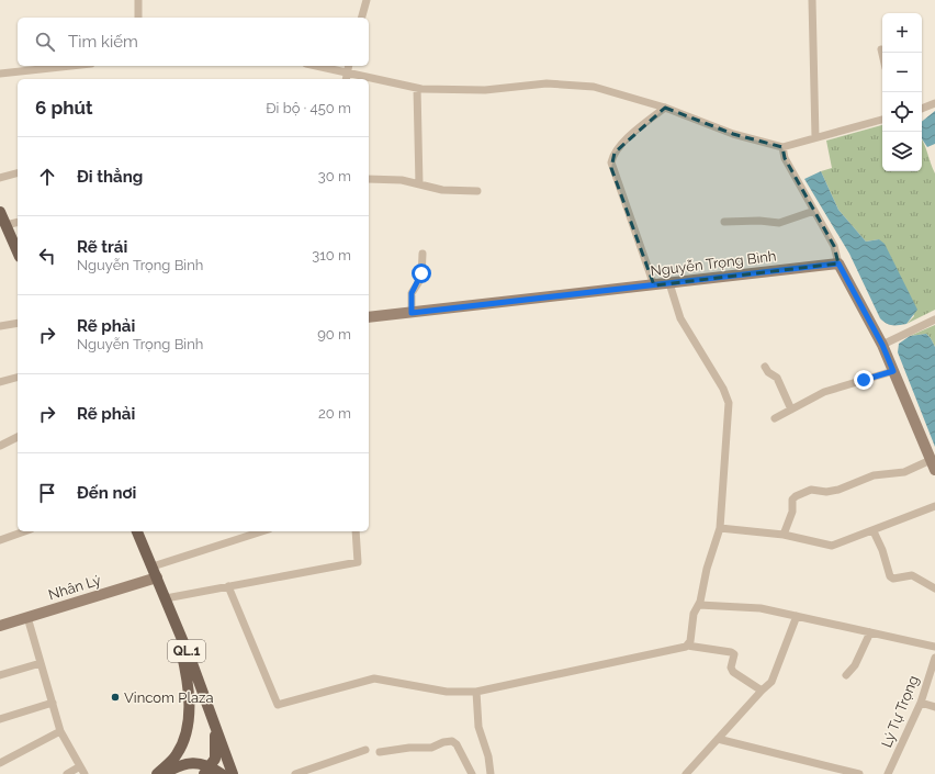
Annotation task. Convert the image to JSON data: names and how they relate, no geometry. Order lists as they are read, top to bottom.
{
  "streets": {
    "main road": ["QL.1"],
    "street": ["Nguyễn Trọng Bình", "Nhân Lý", "Lý Tự Trọng"]
  },
  "crossings": [
    ["Nhân Lý", "QL.1"]
  ],
  "places": ["Vincom Plaza"],
  "page": {
    "map_buttons": ["+", "−"],
    "search": "Tìm kiếm",
    "heading": ["6 phút", "Đi bộ · 450 m"],
    "list": [
      ["Đi thẳng", "30 m"],
      ["Rẽ trái", "Nguyễn Trọng Bình", "310 m"],
      ["Rẽ phải", "Nguyễn Trọng Bình", "90 m"],
      ["Rẽ phải", "20 m"],
      "Đến nơi"
    ]
  }
}
